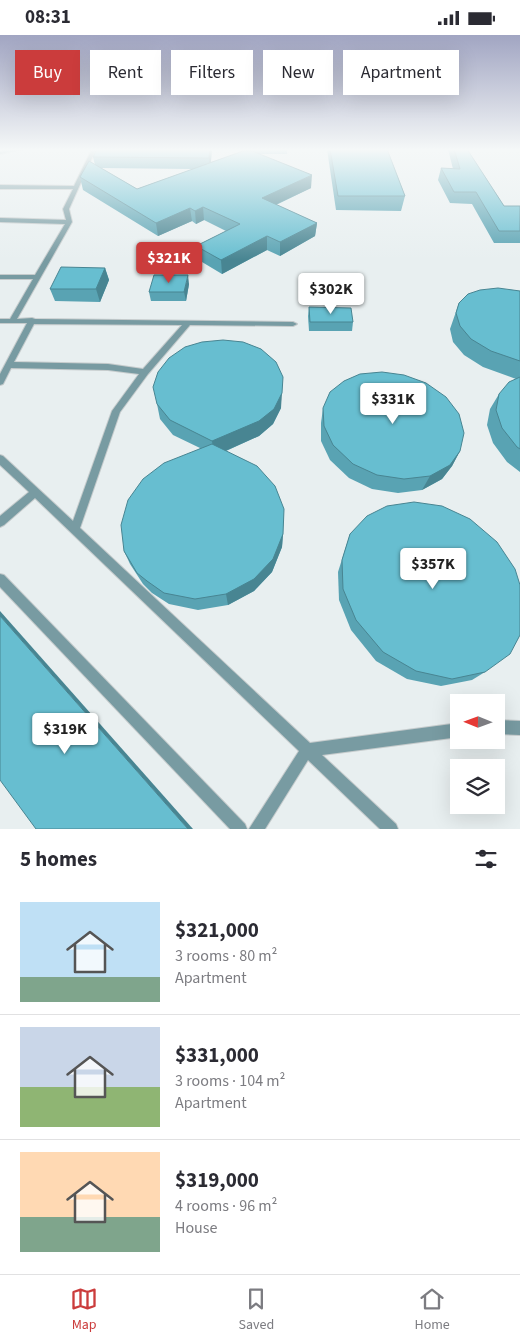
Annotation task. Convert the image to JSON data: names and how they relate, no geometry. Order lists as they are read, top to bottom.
{
  "north": "left",
  "page": {
    "status": "08:31",
    "chip": [
      "Buy",
      "Rent",
      "Filters",
      "New",
      "Apartment"
    ],
    "price": [
      "$321K",
      "$302K",
      "$331K",
      "$357K",
      "$319K"
    ],
    "heading": "5 homes",
    "list": [
      {
        "name": "$321,000",
        "note": "3 rooms · 80 m² · Apartment"
      },
      {
        "name": "$331,000",
        "note": "3 rooms · 104 m² · Apartment"
      },
      {
        "name": "$319,000",
        "note": "4 rooms · 96 m² · House"
      }
    ],
    "tabs": ["Map", "Saved", "Home"]
  }
}
